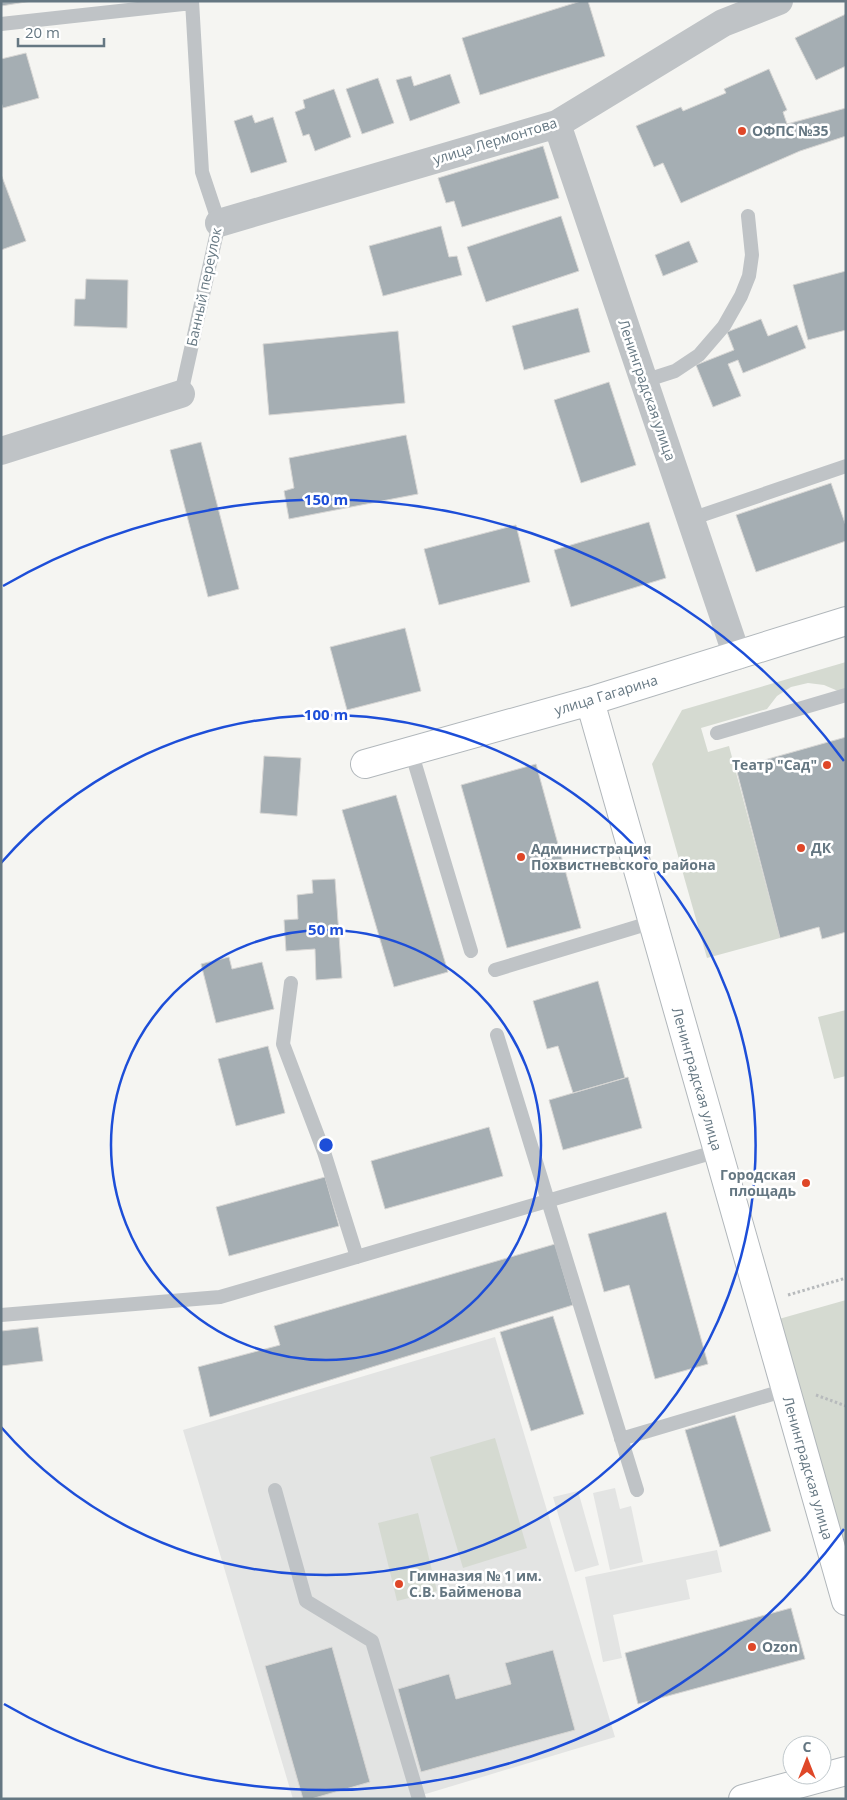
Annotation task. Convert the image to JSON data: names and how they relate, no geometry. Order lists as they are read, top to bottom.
{
  "streets": {
    "street": ["улица Лермонтова", "Ленинградская улица", "улица Гагарина"],
    "lane": ["Банный переулок"]
  },
  "crossings": [
    ["улица Лермонтова", "Банный переулок"],
    ["улица Лермонтова", "Ленинградская улица"],
    ["Ленинградская улица", "улица Гагарина"]
  ],
  "places": [
    "ОФПС №35",
    "Театр \"Сад\"",
    "ДК",
    "Администрация Похвистневского района",
    "Городская площадь",
    "Гимназия № 1 им. С.В. Байменова",
    "Ozon"
  ],
  "scale_bar": "20 m",
  "north": "top",
  "rings": ["150 m", "100 m", "50 m"]
}
